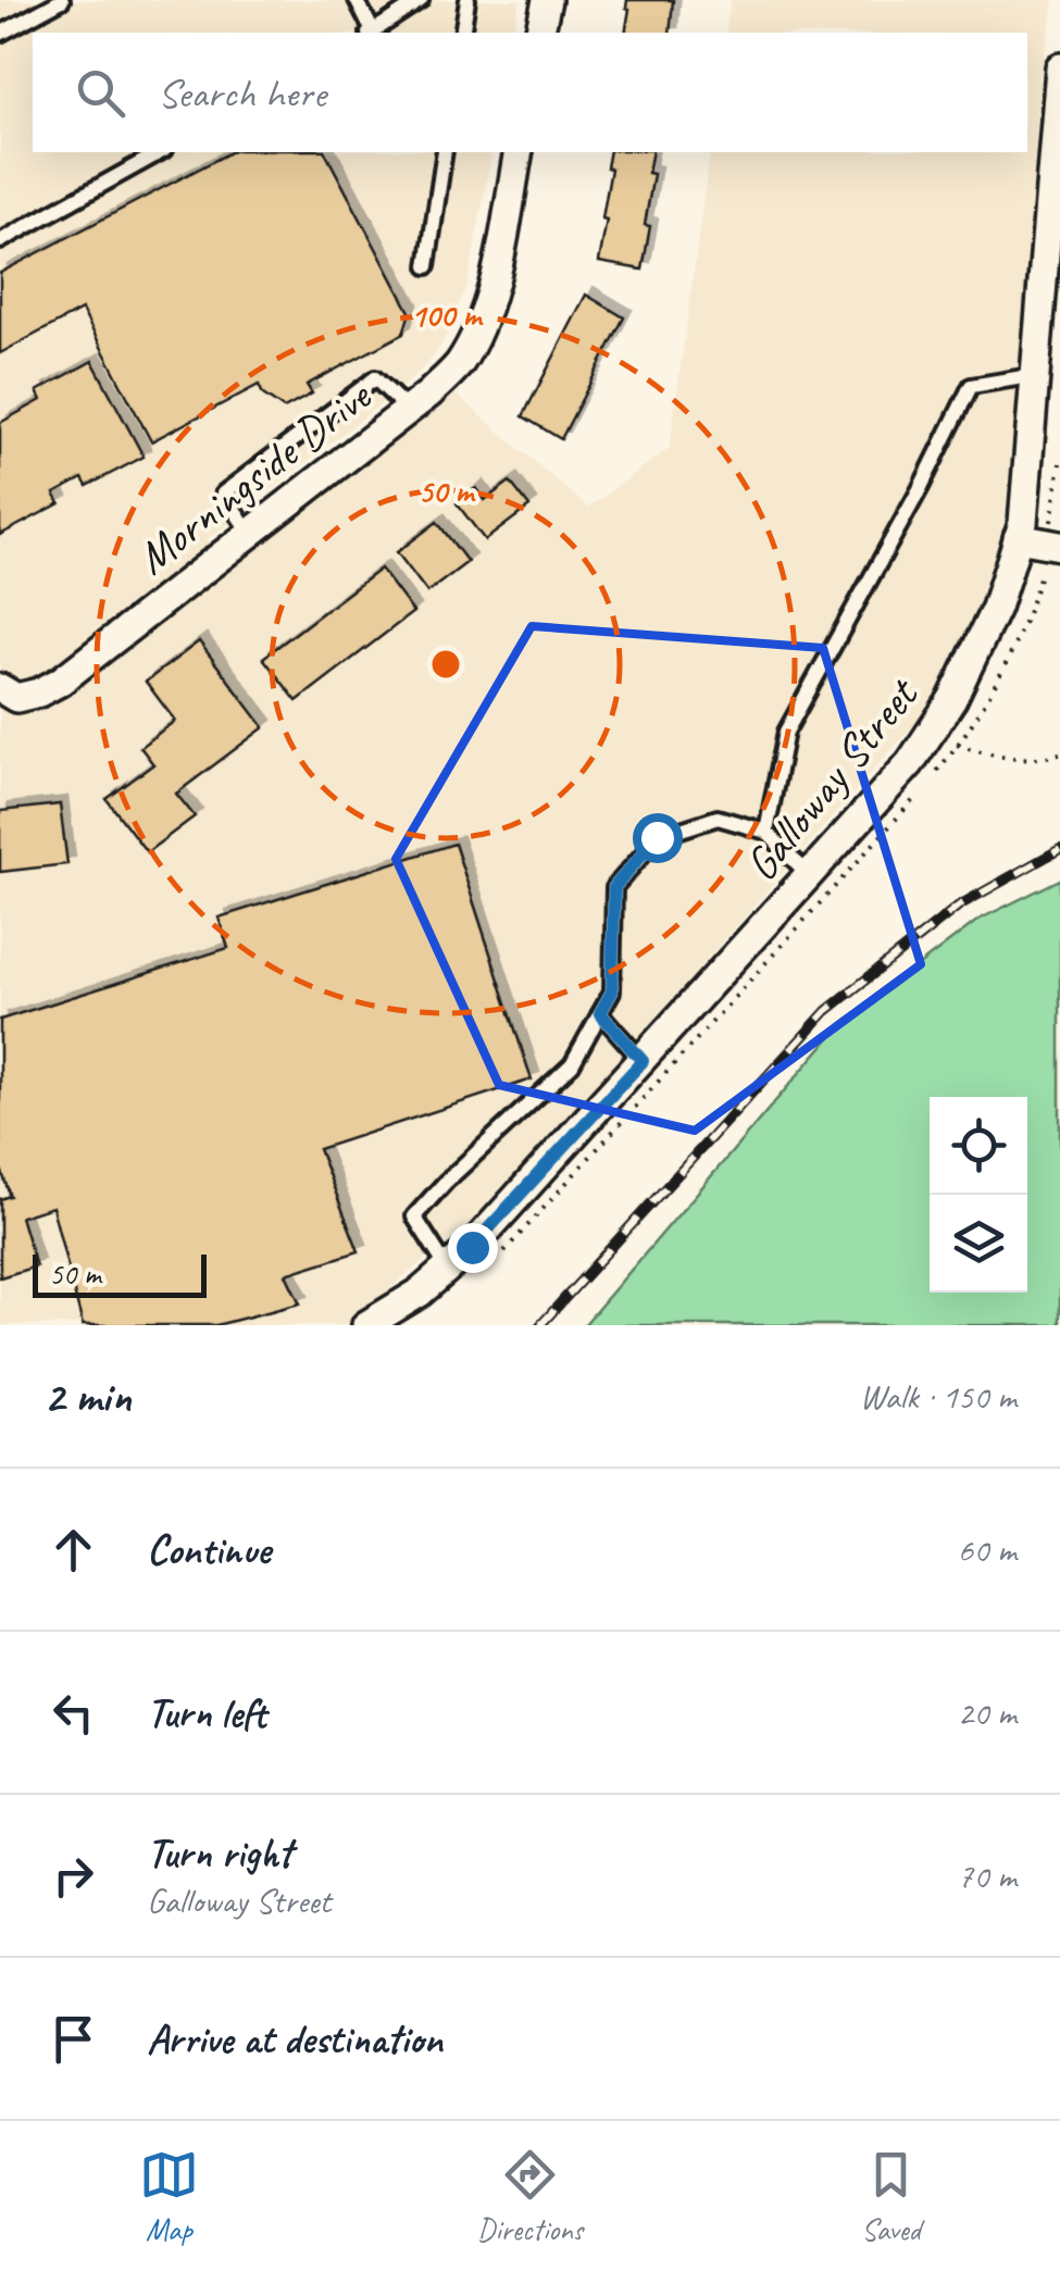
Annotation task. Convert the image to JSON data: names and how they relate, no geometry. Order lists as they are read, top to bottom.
{
  "streets": {
    "street": ["Morningside Drive", "Galloway Street"]
  },
  "scale_bar": "50 m",
  "page": {
    "search": "Search here",
    "scale": "50 m",
    "heading": ["2 min", "Walk · 150 m"],
    "list": [
      ["Continue", "60 m"],
      ["Turn left", "20 m"],
      ["Turn right", "Galloway Street", "70 m"],
      "Arrive at destination"
    ],
    "nav": ["Map", "Directions", "Saved"]
  },
  "rings": ["100 m", "50 m"]
}
